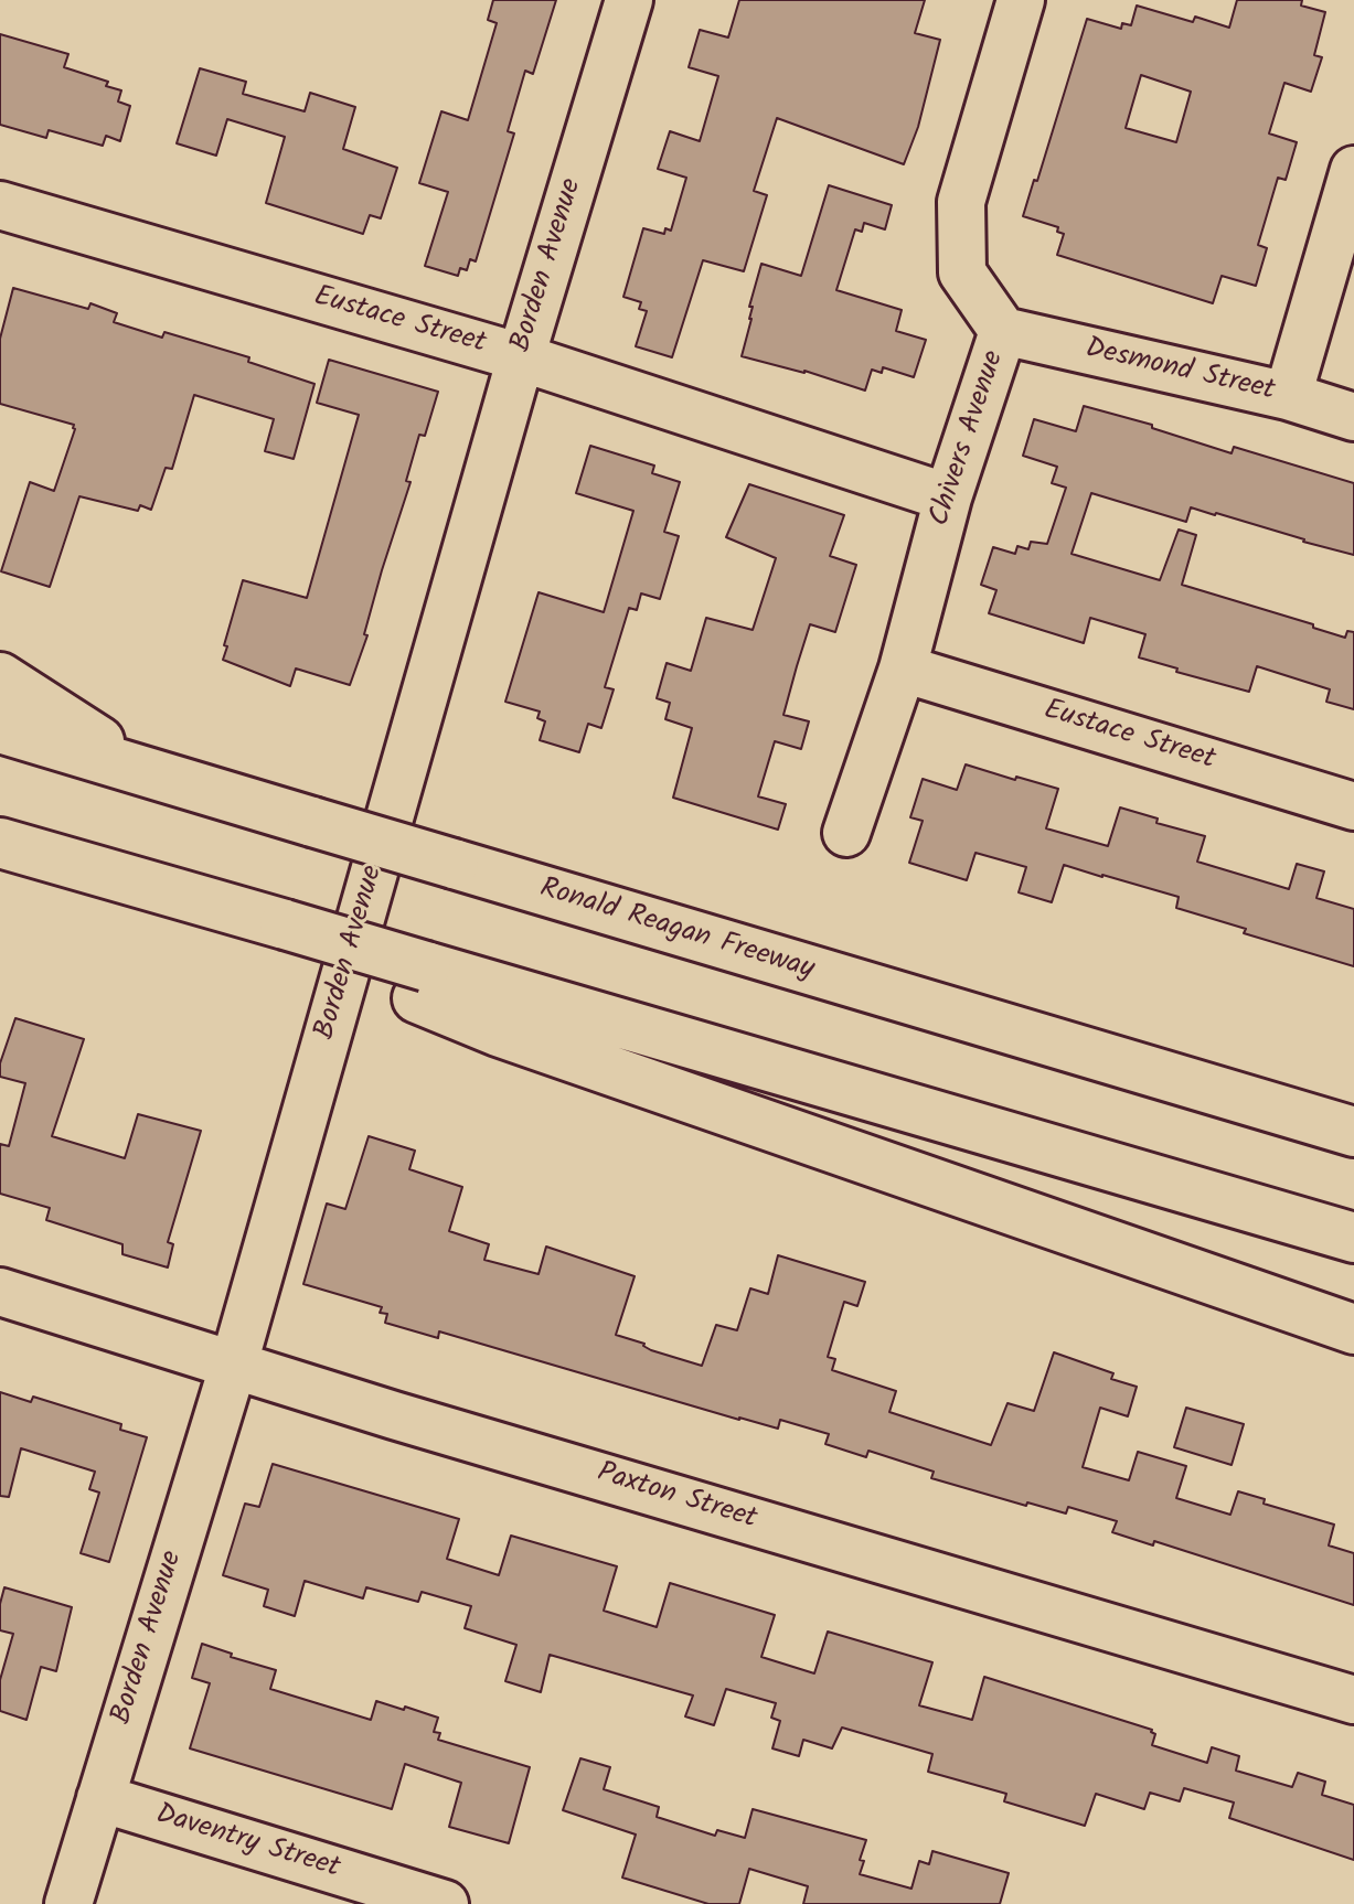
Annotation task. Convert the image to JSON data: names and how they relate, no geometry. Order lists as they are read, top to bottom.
{
  "streets": {
    "highway": ["Ronald Reagan Freeway"],
    "street": [
      "Borden Avenue",
      "Eustace Street",
      "Desmond Street",
      "Chivers Avenue",
      "Paxton Street",
      "Daventry Street"
    ]
  },
  "crossings": [
    ["Borden Avenue", "Eustace Street"],
    ["Borden Avenue", "Paxton Street"],
    ["Borden Avenue", "Daventry Street"],
    ["Eustace Street", "Chivers Avenue"],
    ["Desmond Street", "Chivers Avenue"]
  ]
}
